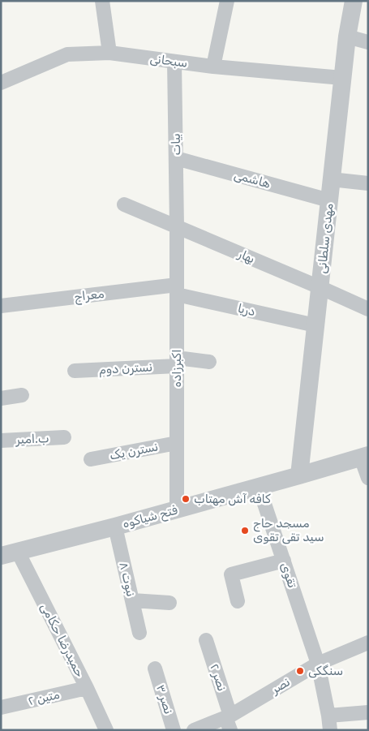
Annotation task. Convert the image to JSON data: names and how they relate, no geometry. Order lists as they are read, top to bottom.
{
  "streets": {
    "street": [
      "سبحانی",
      "بیات",
      "هاشمی",
      "مهدی سلطانی",
      "بهار",
      "معراج",
      "دریا",
      "نسترن دوم",
      "اکبرزاده",
      "ب.امیر",
      "نسترن یک",
      "فتح شیاکوه",
      "تقوی",
      "نبوت ۸",
      "حمیدرضا حکامی",
      "نصر ۲",
      "نصر",
      "متین ۲",
      "نصر ۳"
    ]
  },
  "crossings": [
    ["سبحانی", "بیات"],
    ["سبحانی", "مهدی سلطانی"],
    ["بیات", "هاشمی"],
    ["بیات", "بهار"],
    ["بیات", "اکبرزاده"],
    ["هاشمی", "مهدی سلطانی"],
    ["مهدی سلطانی", "بهار"],
    ["مهدی سلطانی", "دریا"],
    ["مهدی سلطانی", "فتح شیاکوه"],
    ["بهار", "اکبرزاده"],
    ["معراج", "دریا"],
    ["معراج", "اکبرزاده"],
    ["دریا", "اکبرزاده"],
    ["نسترن دوم", "اکبرزاده"],
    ["اکبرزاده", "نسترن یک"],
    ["اکبرزاده", "فتح شیاکوه"],
    ["فتح شیاکوه", "تقوی"],
    ["فتح شیاکوه", "نبوت ۸"],
    ["فتح شیاکوه", "حمیدرضا حکامی"],
    ["تقوی", "نصر"],
    ["حمیدرضا حکامی", "متین ۲"],
    ["نصر ۲", "نصر"]
  ],
  "places": ["کافه آش مهتاب", "مسجد حاج سید تقی تقوی", "سنگکی"]
}
